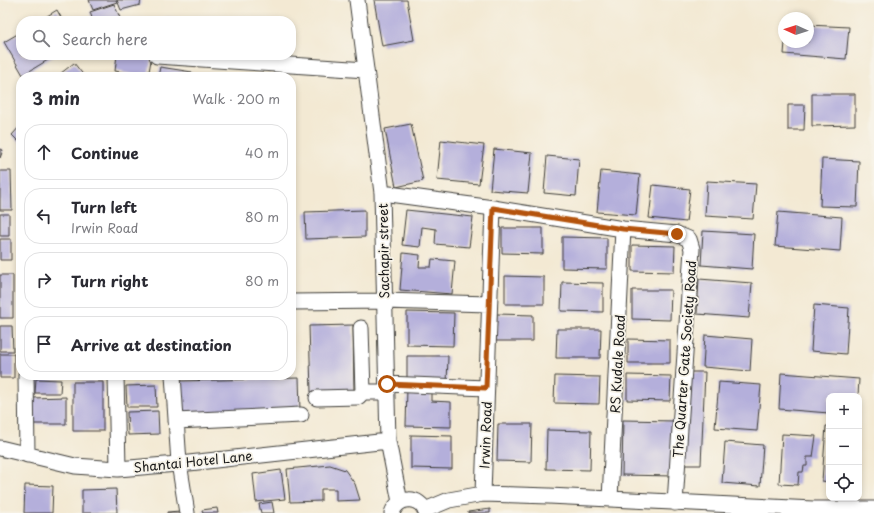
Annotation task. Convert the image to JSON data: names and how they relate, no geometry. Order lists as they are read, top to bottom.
{
  "streets": {
    "street": [
      "Sachapir street",
      "The Quarter Gate Society Road",
      "RS Kudale Road",
      "Irwin Road",
      "Shantai Hotel Lane"
    ]
  },
  "crossings": [
    ["Sachapir street", "The Quarter Gate Society Road"],
    ["Sachapir street", "Shantai Hotel Lane"],
    ["The Quarter Gate Society Road", "RS Kudale Road"],
    ["The Quarter Gate Society Road", "Irwin Road"]
  ],
  "north": "left",
  "page": {
    "search": "Search here",
    "heading": ["3 min", "Walk · 200 m"],
    "list": [
      ["Continue", "40 m"],
      ["Turn left", "Irwin Road", "80 m"],
      ["Turn right", "80 m"],
      "Arrive at destination"
    ],
    "map_buttons": ["+", "−"]
  }
}
